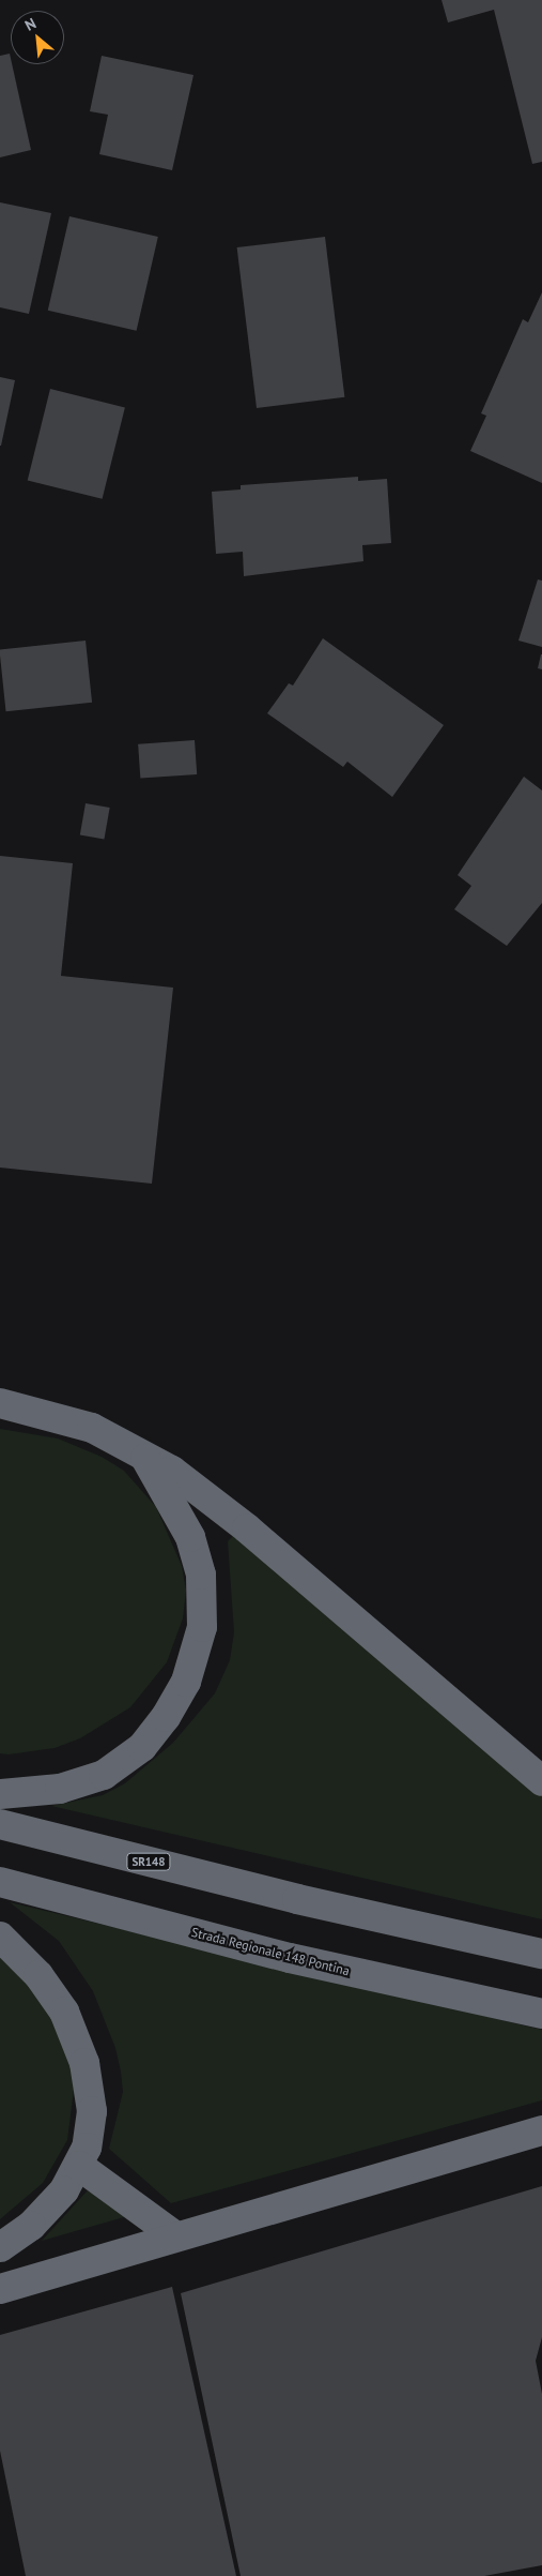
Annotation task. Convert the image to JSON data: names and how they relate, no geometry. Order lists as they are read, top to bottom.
{
  "streets": {
    "highway": ["SR148", "Strada Regionale 148 Pontina"]
  },
  "north": "top left"
}
